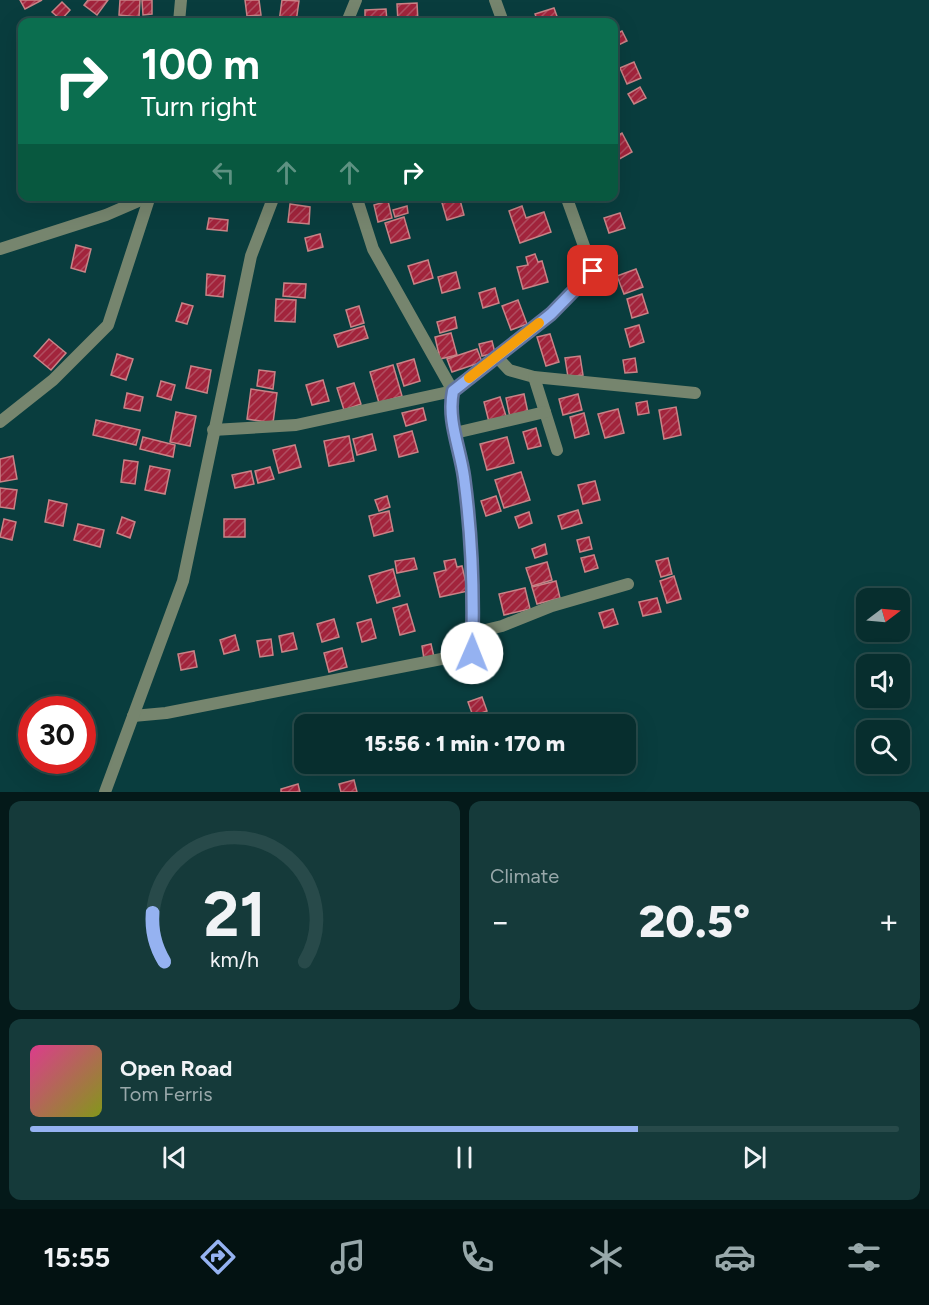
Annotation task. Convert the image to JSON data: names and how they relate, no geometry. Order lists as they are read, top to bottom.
{
  "north": "right",
  "page": {
    "turn": ["100 m", "Turn right"],
    "limit": "30",
    "trip": "15:56 · 1 min · 170 m",
    "tile": "Climate",
    "heat": ["−", "20.5°", "+"],
    "song": ["Open Road", "Tom Ferris"],
    "tabs": "15:55",
    "gauge": ["21", "km/h"]
  }
}
